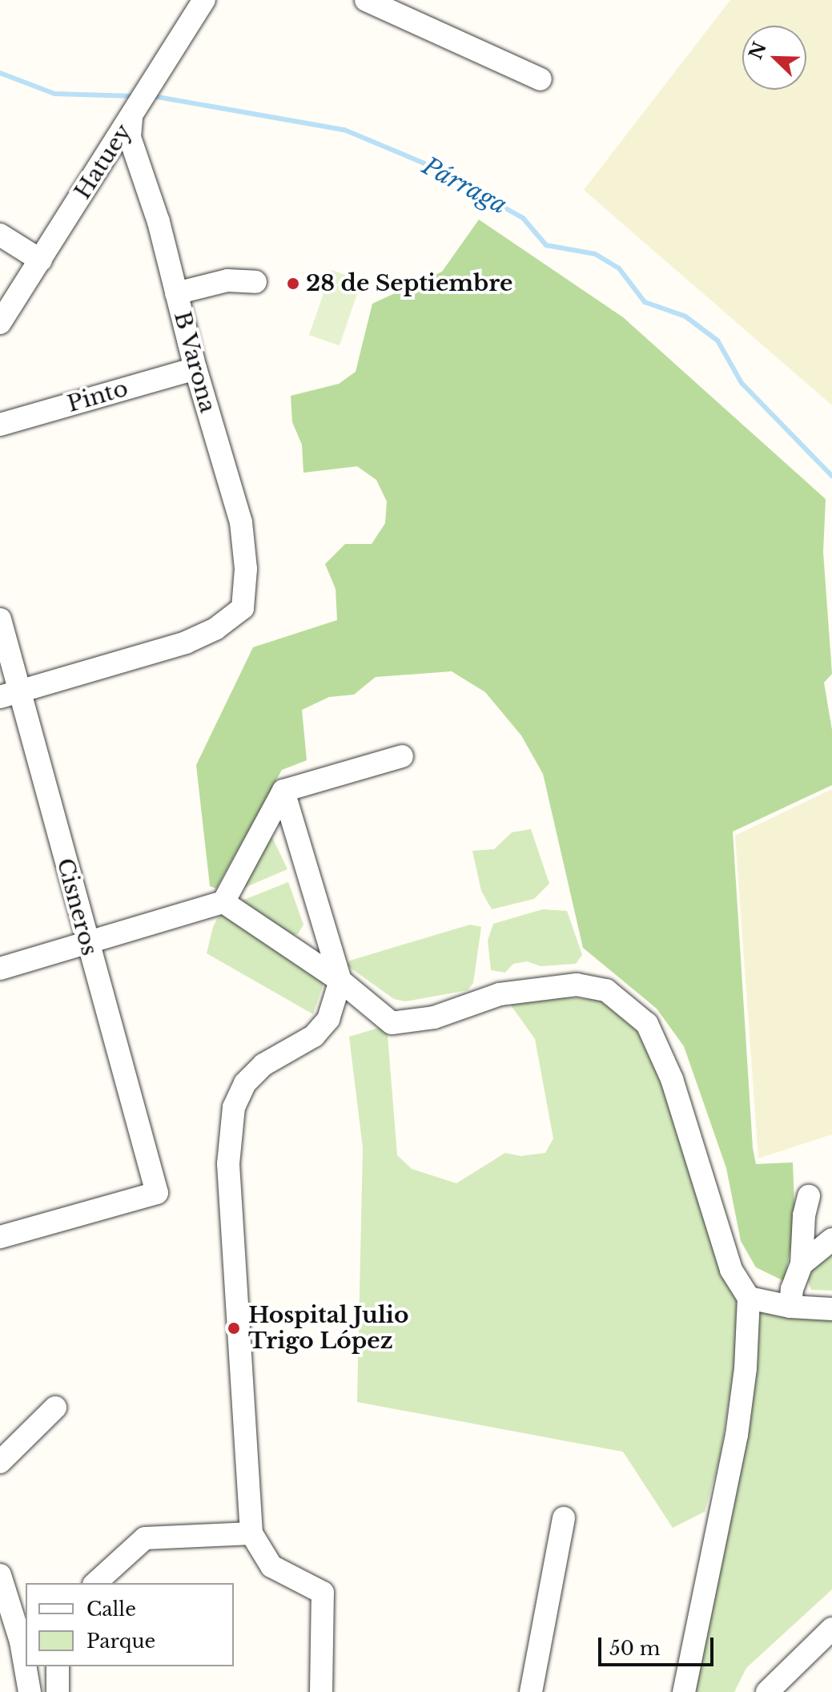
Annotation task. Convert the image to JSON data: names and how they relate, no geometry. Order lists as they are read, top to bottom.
{
  "streets": {
    "street": [
      "Hatuey",
      "B Varona",
      "Pinto",
      "Cisneros"
    ]
  },
  "crossings": [
    ["Hatuey", "B Varona"],
    ["B Varona", "Pinto"],
    ["B Varona", "Cisneros"]
  ],
  "water": ["Párraga"],
  "places": ["28 de Septiembre", "Hospital Julio Trigo López"],
  "legend": ["Calle", "Parque"],
  "scale_bar": "50 m",
  "north": "top left"
}
